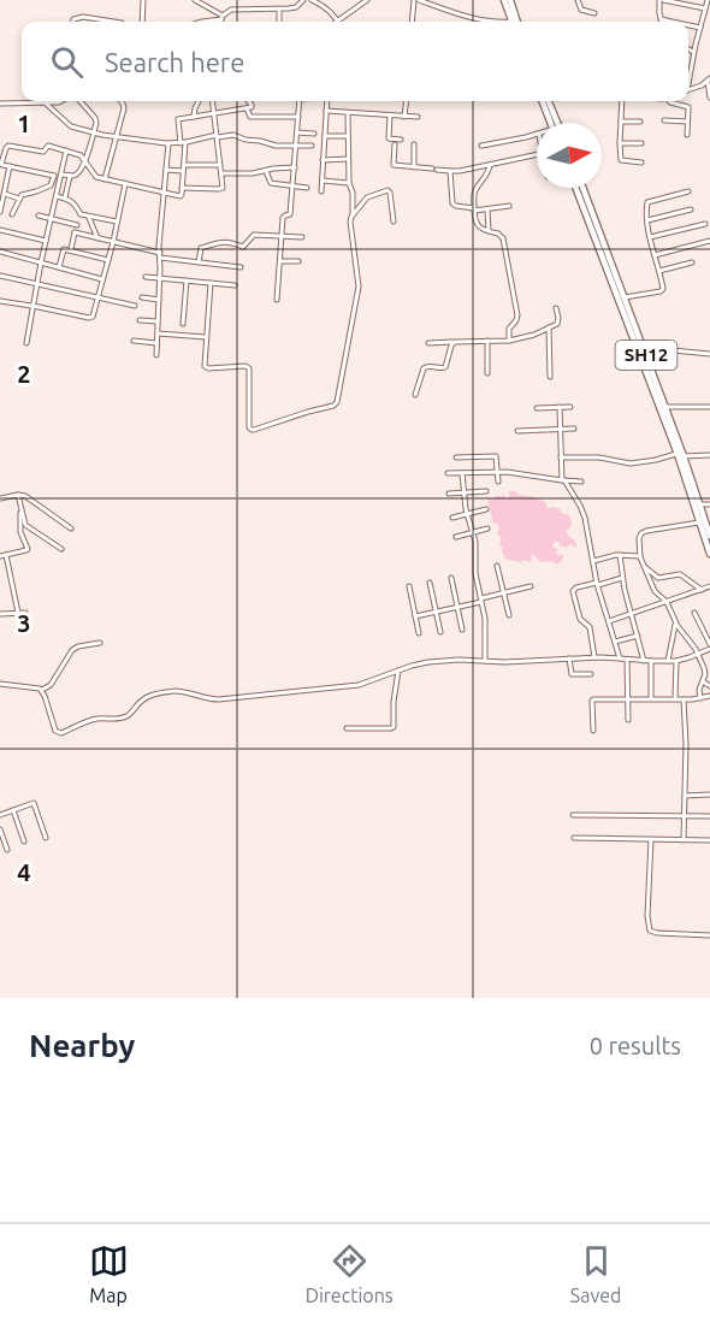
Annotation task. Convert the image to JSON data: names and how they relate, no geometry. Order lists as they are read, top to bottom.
{
  "streets": {
    "main road": ["SH12"]
  },
  "north": "right",
  "page": {
    "search": "Search here",
    "heading": ["Nearby", "0 results"],
    "nav": ["Map", "Directions", "Saved"]
  },
  "grid": {
    "rows": [
      "1",
      "2",
      "3",
      "4"
    ]
  }
}
